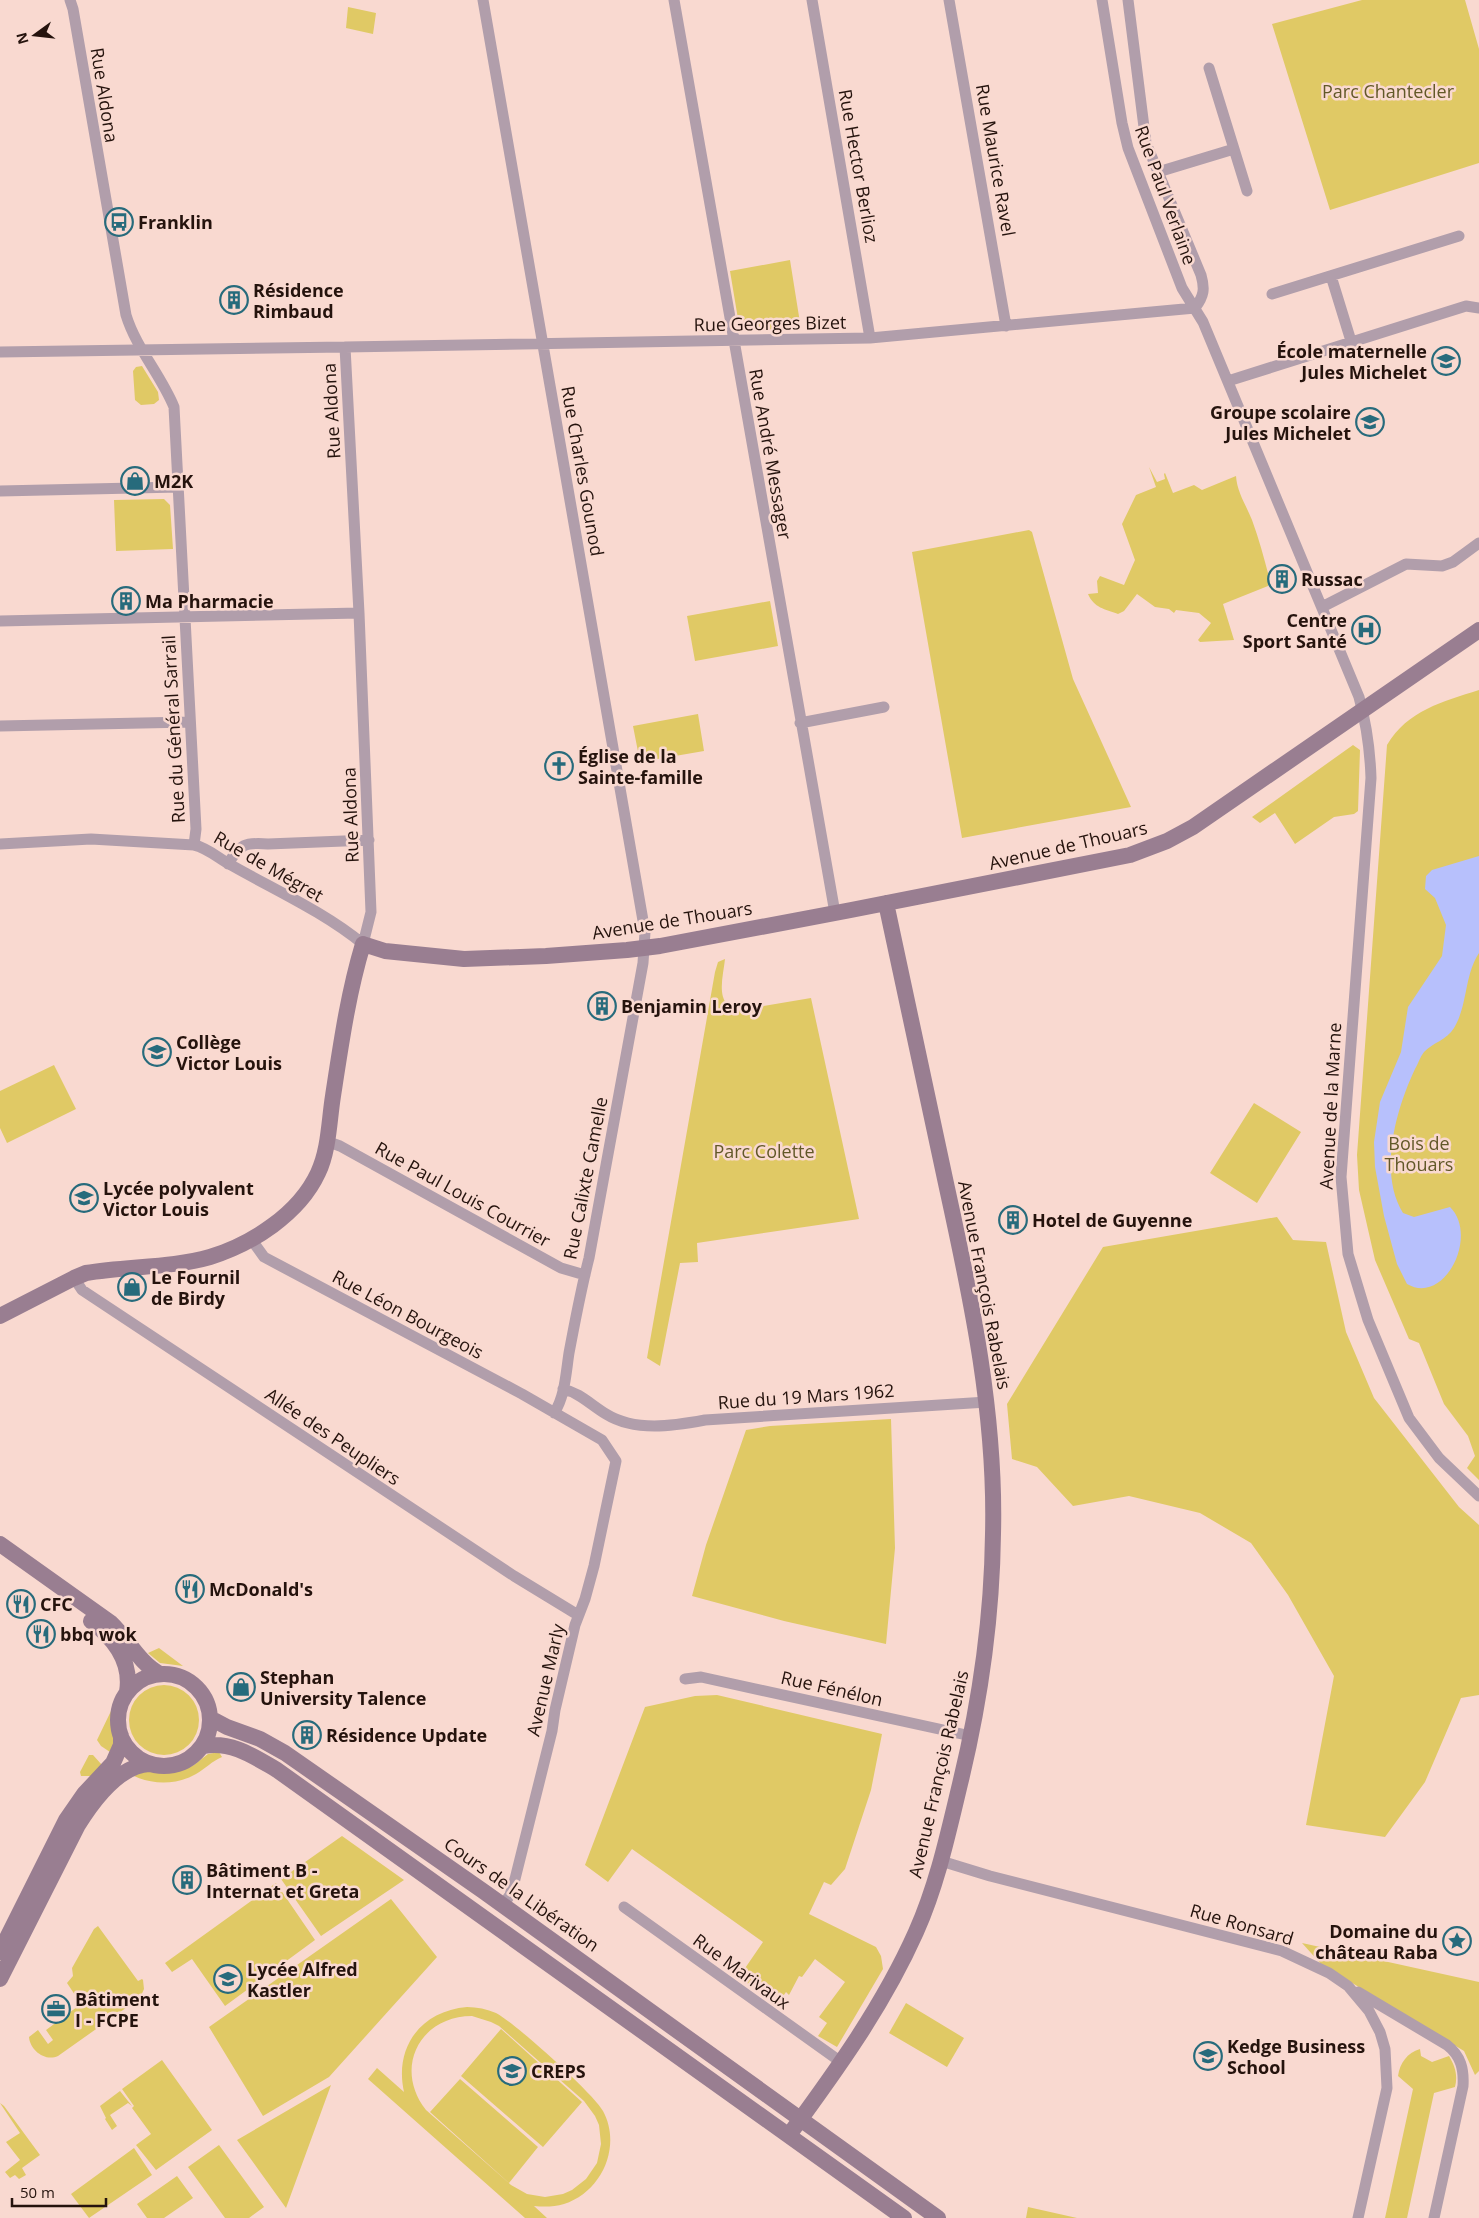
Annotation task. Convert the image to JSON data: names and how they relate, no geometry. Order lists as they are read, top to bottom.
{
  "streets": {
    "street": [
      "Rue Aldona",
      "Rue Maurice Ravel",
      "Rue Hector Berlioz",
      "Rue Paul Verlaine",
      "Rue Georges Bizet",
      "Rue André Messager",
      "Rue Charles Gounod",
      "Rue du Général Sarrail",
      "Avenue de Thouars",
      "Rue de Mégret",
      "Avenue de la Marne",
      "Rue Calixte Camelle",
      "Rue Paul Louis Courrier",
      "Avenue François Rabelais",
      "Rue Léon Bourgeois",
      "Rue du 19 Mars 1962",
      "Allée des Peupliers",
      "Avenue Marly",
      "Rue Fénélon",
      "Cours de la Libération",
      "Rue Ronsard",
      "Rue Marivaux"
    ]
  },
  "crossings": [
    ["Rue Aldona", "Rue Georges Bizet"],
    ["Rue Aldona", "Rue du Général Sarrail"],
    ["Rue Aldona", "Avenue de Thouars"],
    ["Rue Aldona", "Rue de Mégret"],
    ["Rue Maurice Ravel", "Rue Georges Bizet"],
    ["Rue Hector Berlioz", "Rue Georges Bizet"],
    ["Rue Paul Verlaine", "Rue Georges Bizet"],
    ["Rue Paul Verlaine", "Avenue de Thouars"],
    ["Rue Paul Verlaine", "Avenue de la Marne"],
    ["Rue Georges Bizet", "Rue André Messager"],
    ["Rue Georges Bizet", "Rue Charles Gounod"],
    ["Rue André Messager", "Avenue de Thouars"],
    ["Rue Charles Gounod", "Avenue de Thouars"],
    ["Rue Charles Gounod", "Rue Calixte Camelle"],
    ["Rue du Général Sarrail", "Rue de Mégret"],
    ["Avenue de Thouars", "Rue de Mégret"],
    ["Avenue de Thouars", "Avenue de la Marne"],
    ["Avenue de Thouars", "Rue Calixte Camelle"],
    ["Avenue de Thouars", "Avenue François Rabelais"],
    ["Rue Calixte Camelle", "Rue Paul Louis Courrier"],
    ["Rue Calixte Camelle", "Rue Léon Bourgeois"],
    ["Rue Calixte Camelle", "Rue du 19 Mars 1962"],
    ["Avenue François Rabelais", "Rue du 19 Mars 1962"],
    ["Avenue François Rabelais", "Rue Fénélon"],
    ["Avenue François Rabelais", "Cours de la Libération"],
    ["Avenue François Rabelais", "Rue Ronsard"],
    ["Avenue François Rabelais", "Rue Marivaux"],
    ["Rue Léon Bourgeois", "Avenue Marly"],
    ["Allée des Peupliers", "Avenue Marly"],
    ["Avenue Marly", "Cours de la Libération"]
  ],
  "parks": ["Parc Chantecler", "Bois de Thouars", "Parc Colette"],
  "places": {
    "bus stop": ["Franklin"],
    "building": [
      "Résidence Rimbaud",
      "Russac",
      "Ma Pharmacie",
      "Benjamin Leroy",
      "Hotel de Guyenne",
      "Résidence Update",
      "Bâtiment B - Internat et Greta"
    ],
    "school or university": [
      "École maternelle Jules Michelet",
      "Groupe scolaire Jules Michelet",
      "Collège Victor Louis",
      "Lycée polyvalent Victor Louis",
      "Lycée Alfred Kastler",
      "Kedge Business School",
      "CREPS"
    ],
    "shop": ["M2K", "Le Fournil de Birdy", "Stephan University Talence"],
    "hospital": ["Centre Sport Santé"],
    "church": ["Église de la Sainte-famille"],
    "restaurant": ["McDonald's", "CFC", "bbq wok"],
    "place": ["Domaine du château Raba"],
    "office": ["Bâtiment I - FCPE"]
  },
  "scale_bar": "50 m",
  "north": "left"
}
